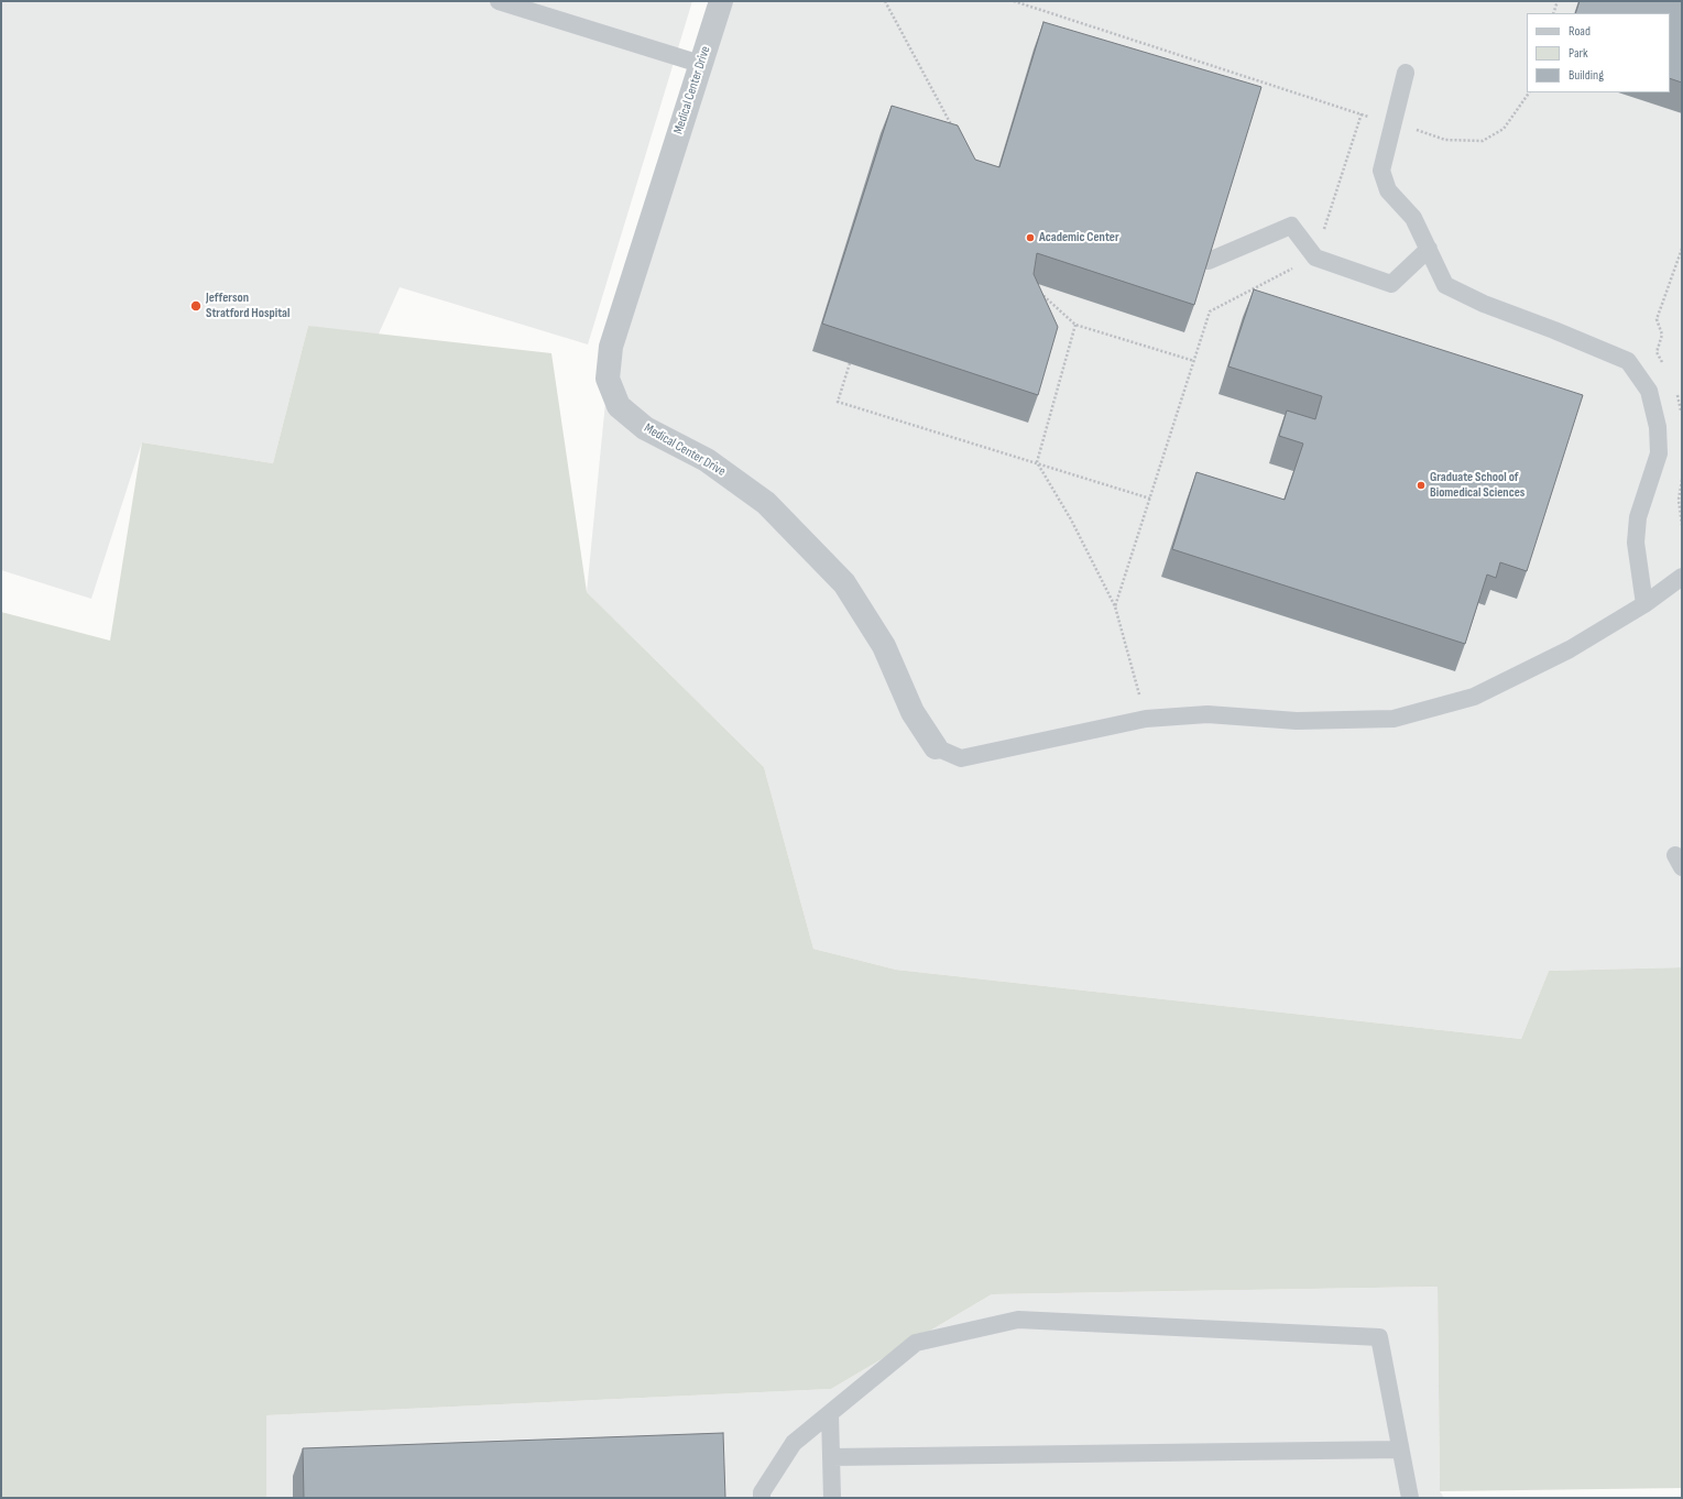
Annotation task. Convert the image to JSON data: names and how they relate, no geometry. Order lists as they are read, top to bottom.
{
  "streets": {
    "street": ["Medical Center Drive"]
  },
  "places": ["Academic Center", "Jefferson Stratford Hospital", "Graduate School of Biomedical Sciences"],
  "legend": ["Road", "Park", "Building"]
}
